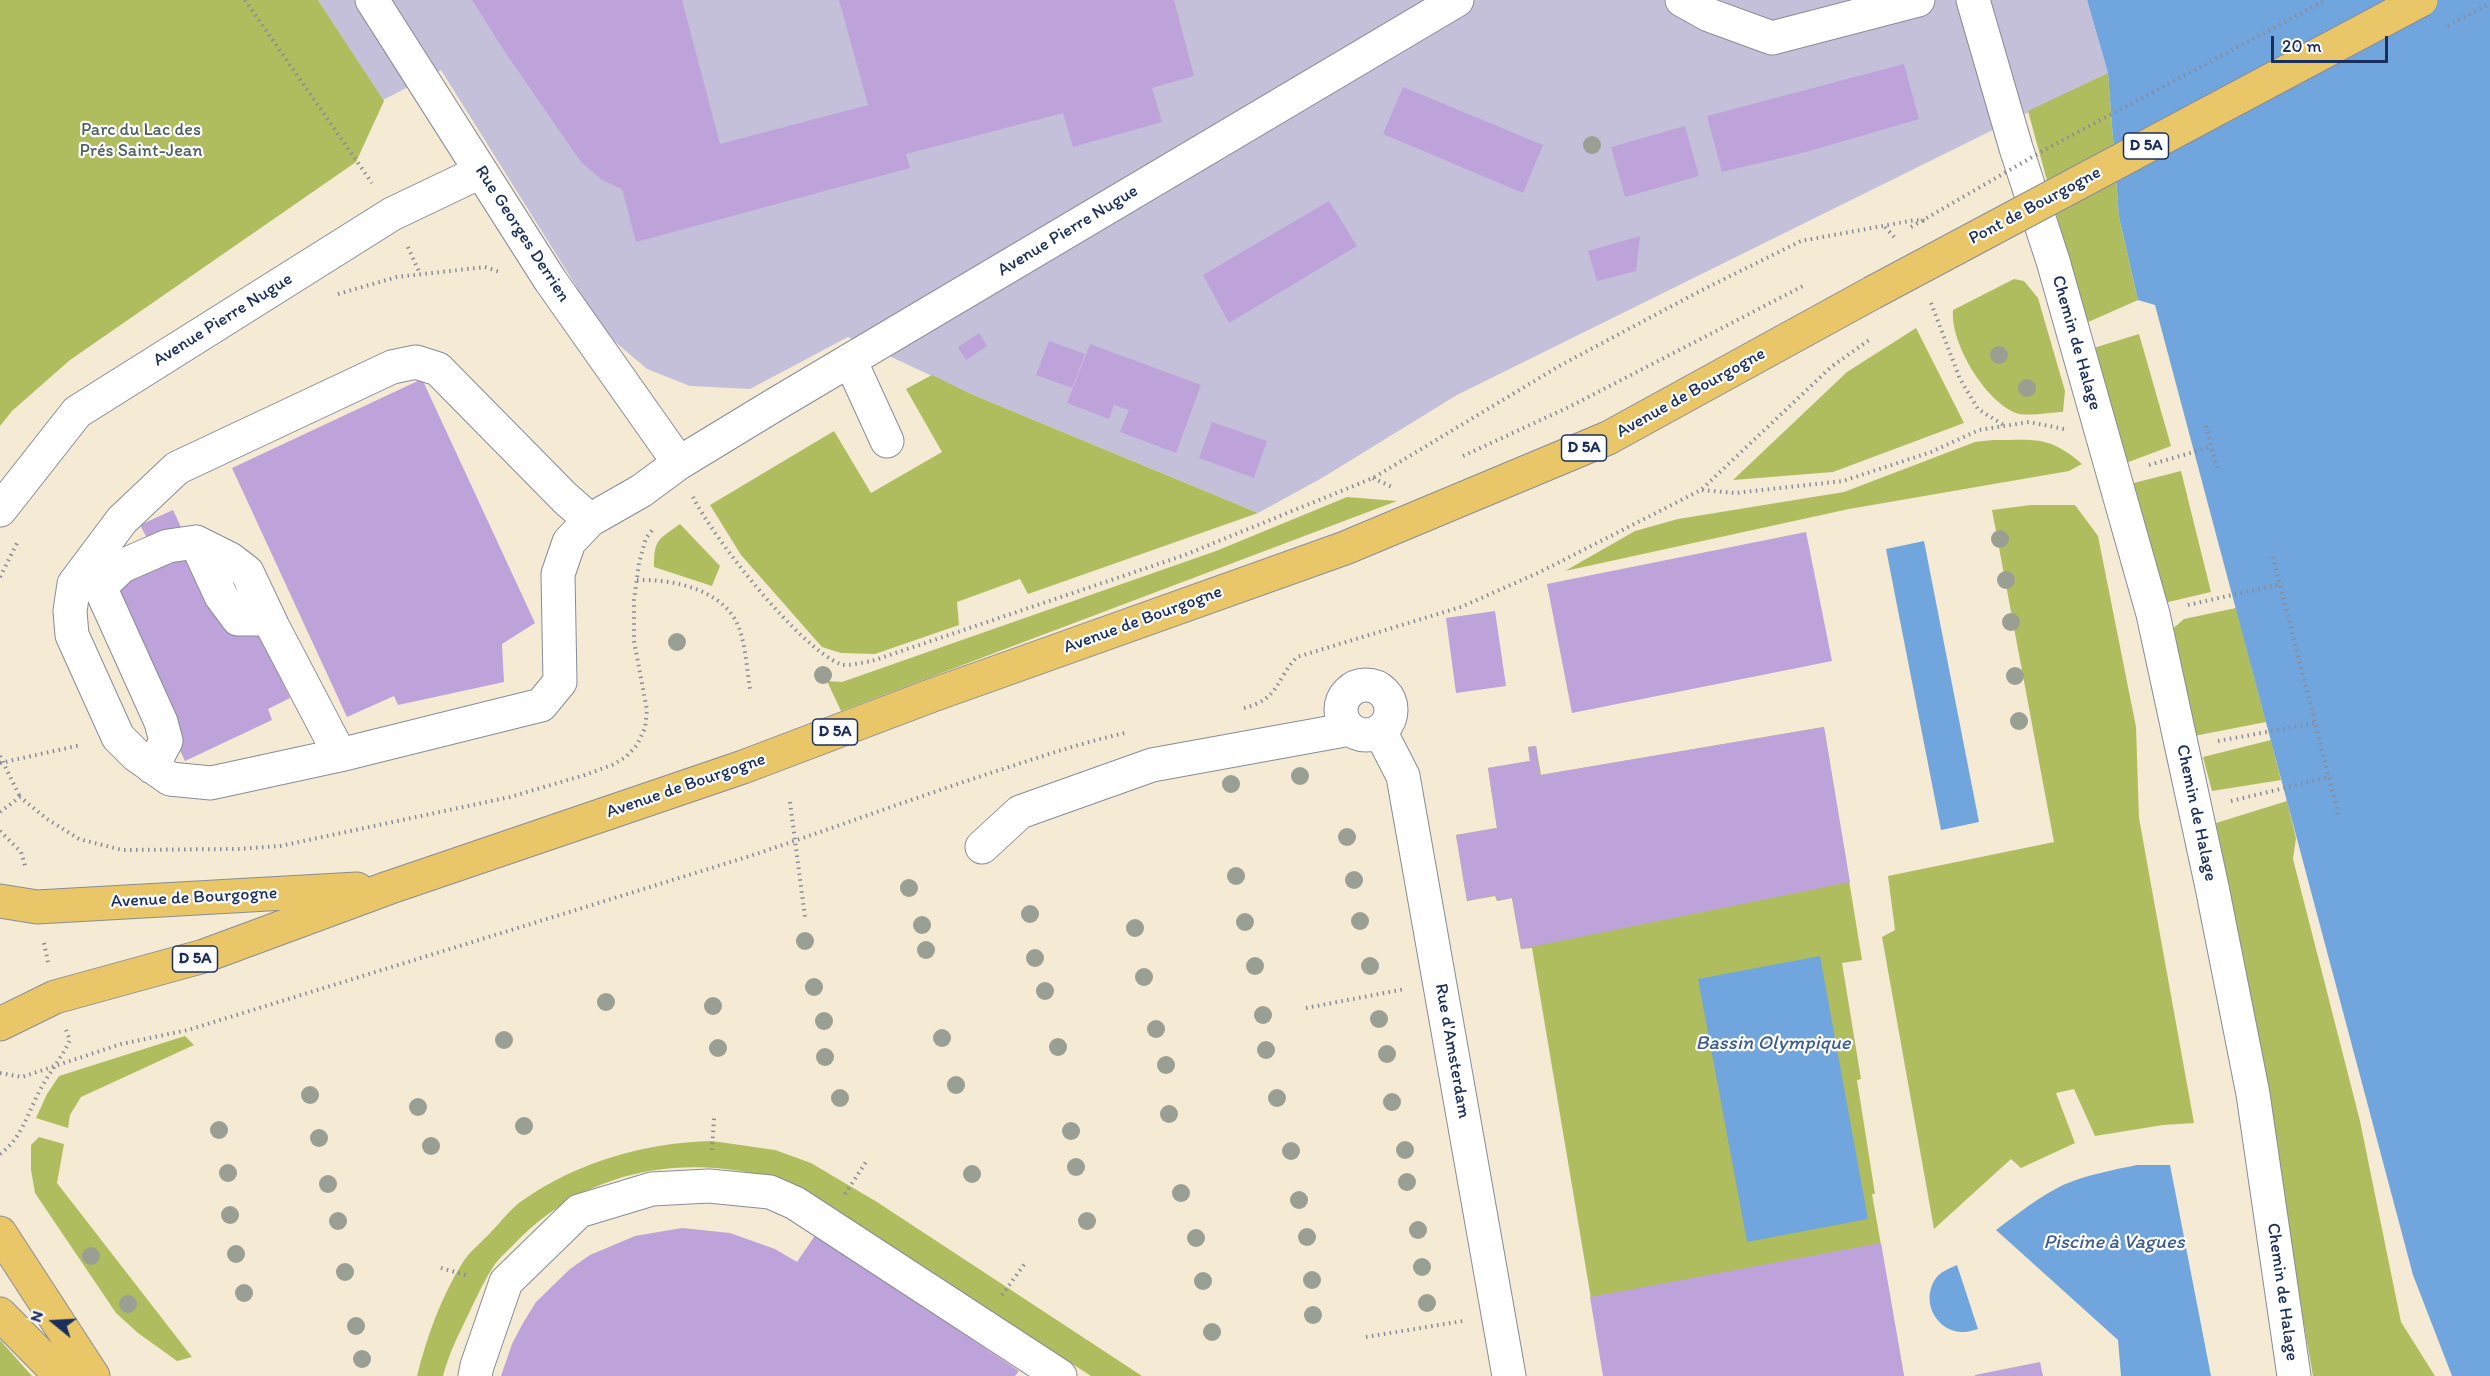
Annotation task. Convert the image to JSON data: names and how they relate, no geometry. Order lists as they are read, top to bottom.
{
  "streets": {
    "main road": ["D 5A", "Pont de Bourgogne", "Avenue de Bourgogne"],
    "street": [
      "Avenue Pierre Nugue",
      "Rue Georges Derrien",
      "Chemin de Halage",
      "Rue d'Amsterdam"
    ]
  },
  "crossings": [
    ["Pont de Bourgogne", "Avenue de Bourgogne"],
    ["Avenue Pierre Nugue", "Rue Georges Derrien"]
  ],
  "water": ["Bassin Olympique", "Piscine à Vagues"],
  "parks": ["Parc du Lac des Prés Saint-Jean"],
  "scale_bar": "20 m",
  "north": "left"
}
